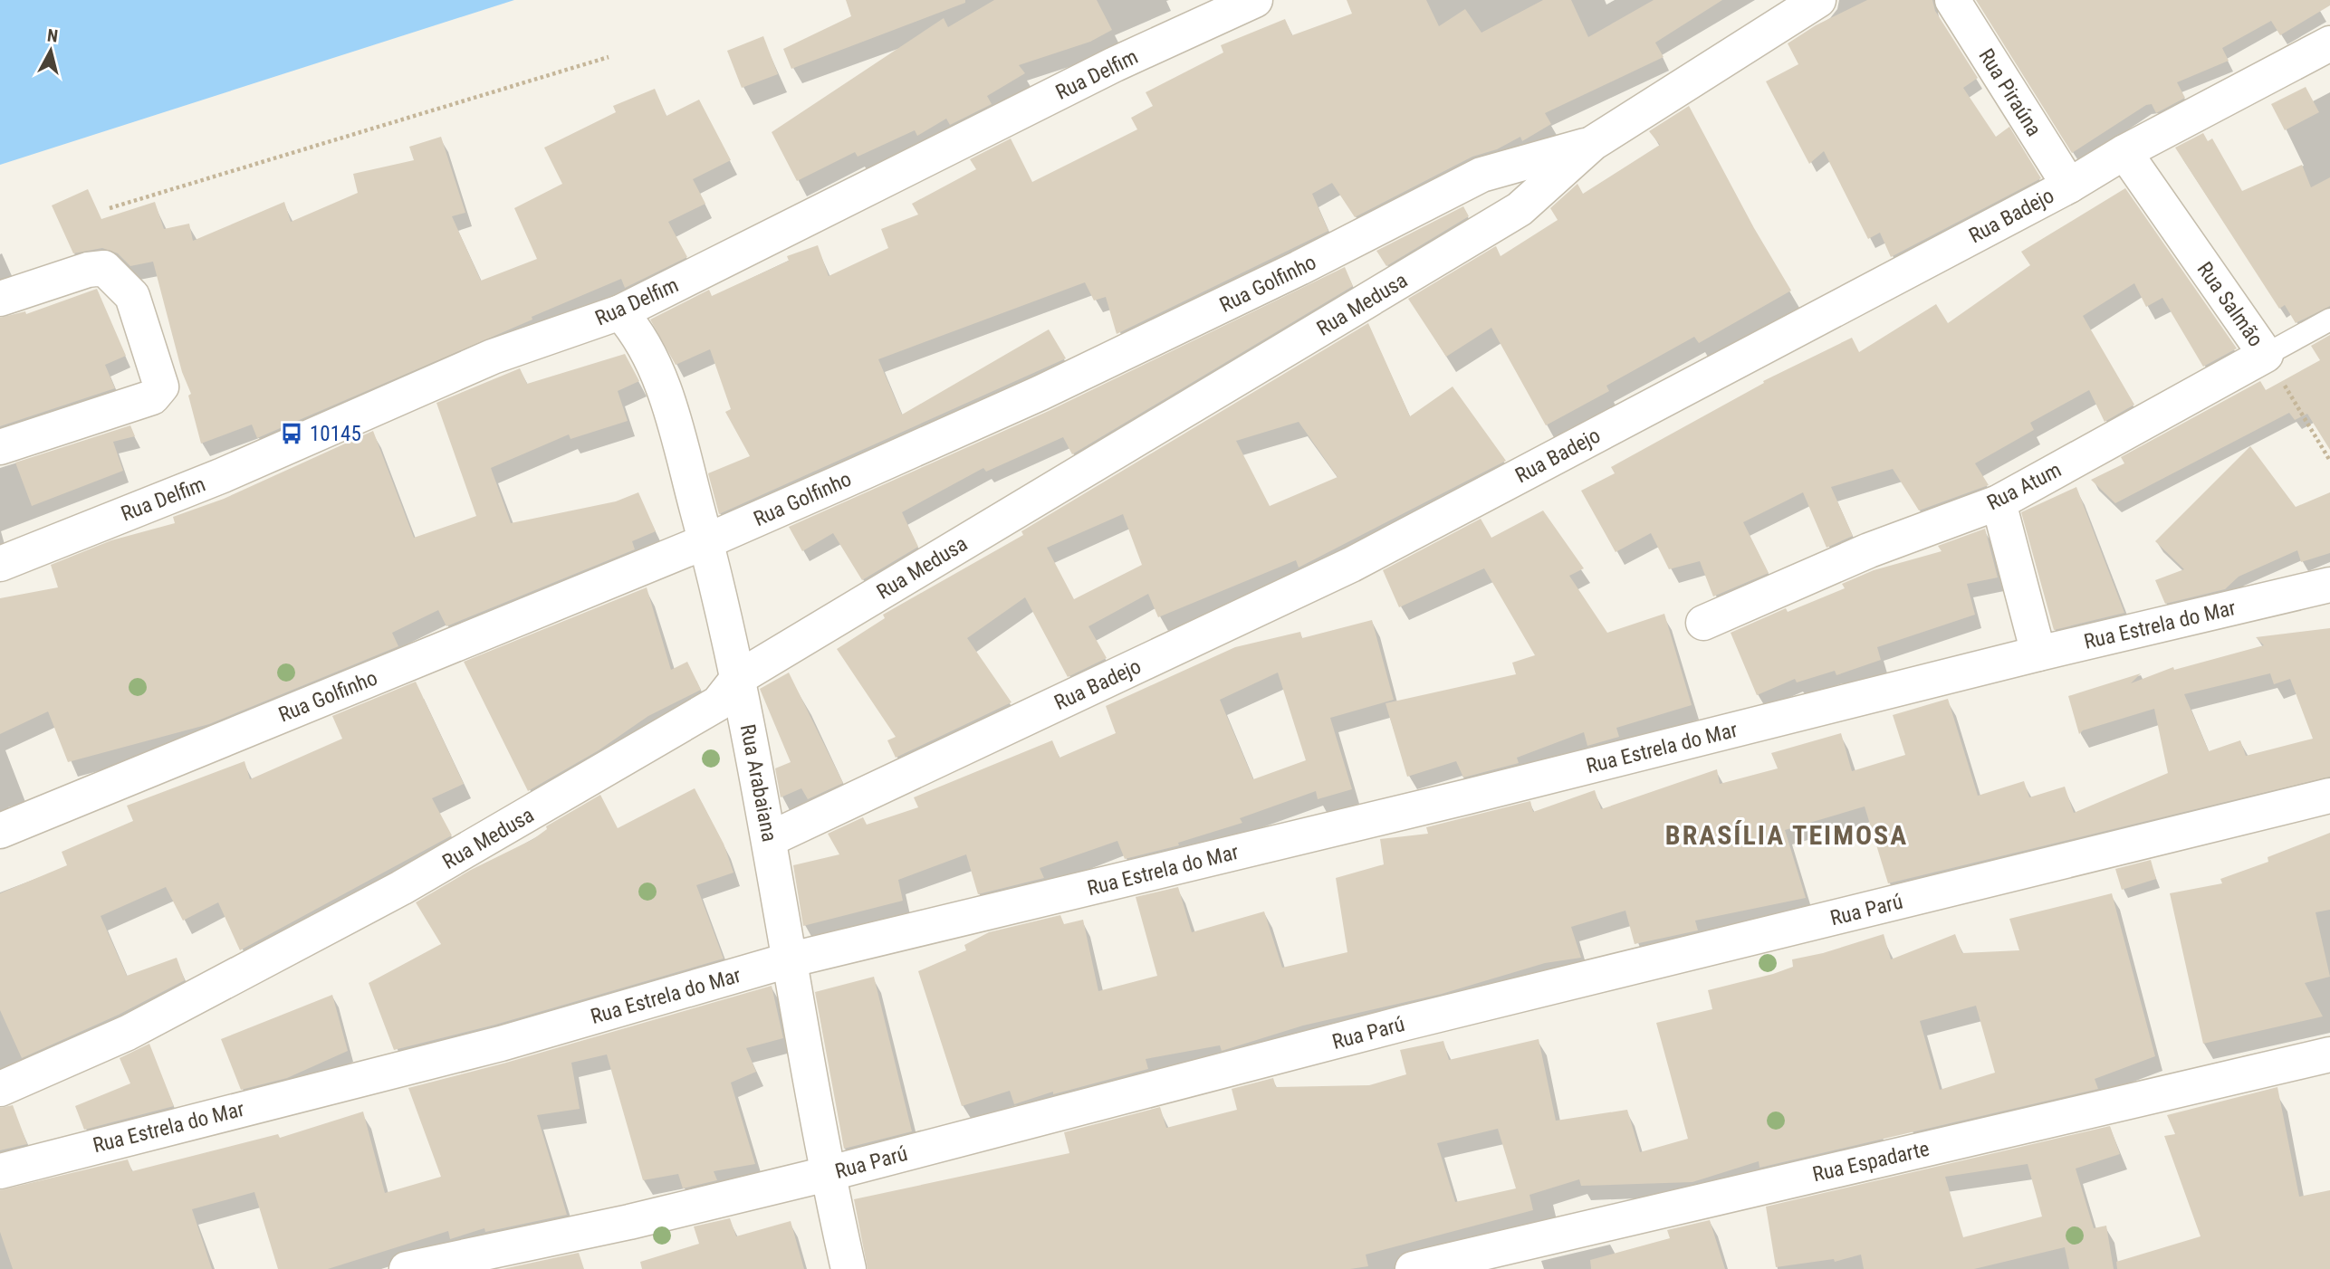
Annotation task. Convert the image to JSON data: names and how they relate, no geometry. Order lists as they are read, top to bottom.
{
  "streets": {
    "street": [
      "Rua Delfim",
      "Rua Piraúna",
      "Rua Badejo",
      "Rua Golfinho",
      "Rua Medusa",
      "Rua Salmão",
      "Rua Atum",
      "Rua Estrela do Mar",
      "Rua Arabaiana",
      "Rua Parú",
      "Rua Espadarte"
    ]
  },
  "crossings": [
    ["Rua Delfim", "Rua Arabaiana"],
    ["Rua Piraúna", "Rua Badejo"],
    ["Rua Badejo", "Rua Salmão"],
    ["Rua Badejo", "Rua Arabaiana"],
    ["Rua Golfinho", "Rua Medusa"],
    ["Rua Golfinho", "Rua Arabaiana"],
    ["Rua Medusa", "Rua Arabaiana"],
    ["Rua Salmão", "Rua Atum"],
    ["Rua Estrela do Mar", "Rua Arabaiana"],
    ["Rua Arabaiana", "Rua Parú"]
  ],
  "districts": ["BRASÍLIA TEIMOSA"],
  "places": {
    "bus stop": ["10145"]
  },
  "north": "top"
}
